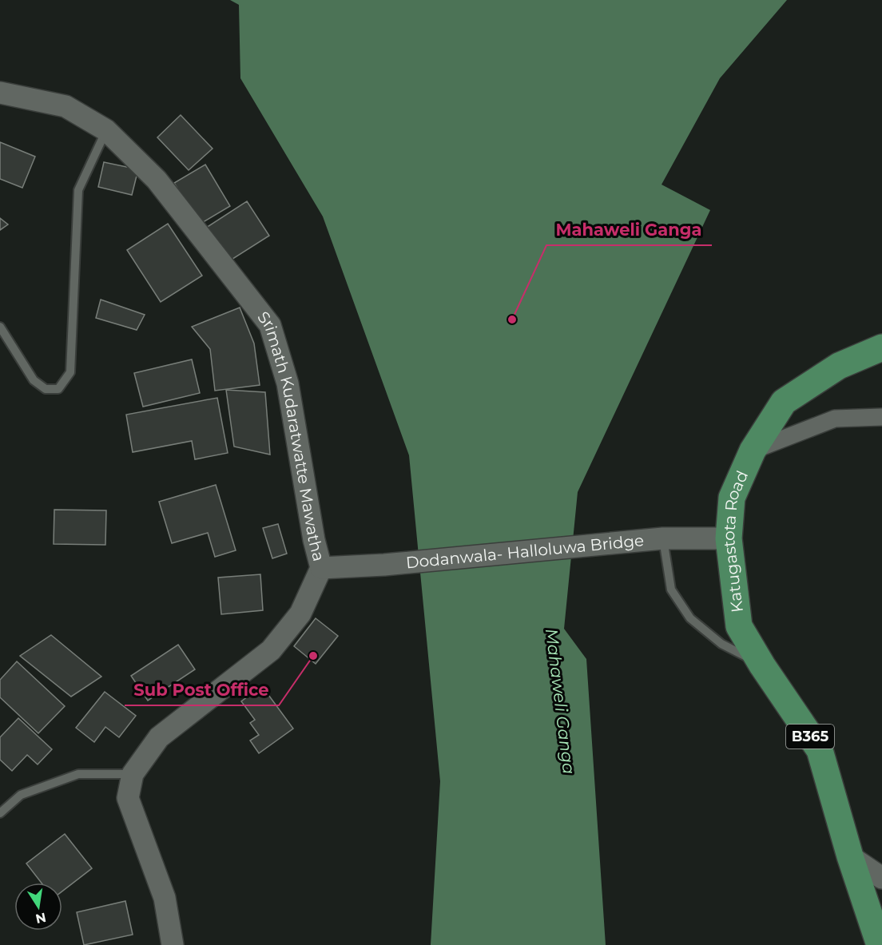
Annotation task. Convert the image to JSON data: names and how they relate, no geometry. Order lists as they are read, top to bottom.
{
  "streets": {
    "main road": ["Katugastota Road", "B365"],
    "street": ["Srimath Kudaratwatte Mawatha", "Dodanwala- Halloluwa Bridge"]
  },
  "crossings": [
    ["Srimath Kudaratwatte Mawatha", "Dodanwala- Halloluwa Bridge"],
    ["Katugastota Road", "Dodanwala- Halloluwa Bridge"]
  ],
  "water": ["Mahaweli Ganga"],
  "places": ["Mahaweli Ganga", "Sub Post Office"],
  "north": "bottom"
}
